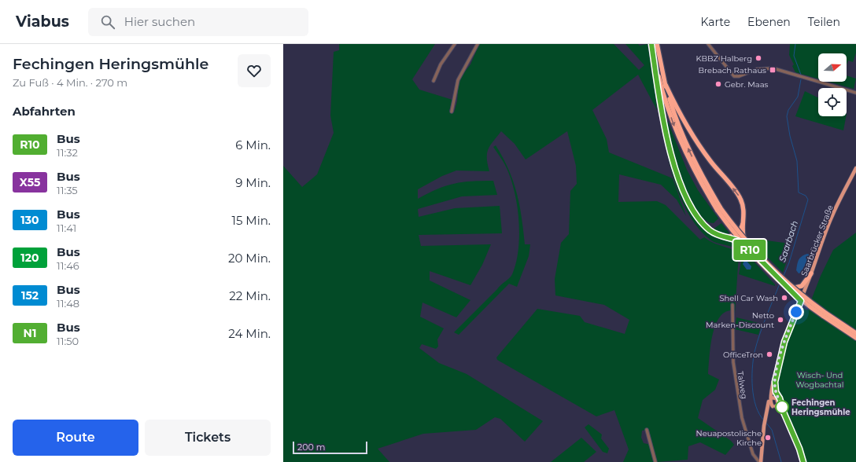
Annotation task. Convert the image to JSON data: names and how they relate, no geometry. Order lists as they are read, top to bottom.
{
  "streets": {
    "main road": ["Saarbrücker Straße"],
    "street": ["Talweg"]
  },
  "water": ["Saarbach"],
  "parks": ["Wisch- Und Wogbachtal"],
  "places": {
    "other": [
      "KBBZ Halberg",
      "Gebr. Maas",
      "Shell Car Wash",
      "Netto Marken-Discount",
      "OfficeTron",
      "Fechingen Heringsmühle",
      "Neuapostolische Kirche"
    ],
    "transit": ["Brebach Rathaus"]
  },
  "lines": ["bus line R10"],
  "scale_bar": "200 m",
  "north": "right",
  "page": {
    "header": "Viabus",
    "search": "Hier suchen",
    "nav": ["Karte", "Ebenen", "Teilen"],
    "heading": [
      ["Fechingen Heringsmühle", "Zu Fuß · 4 Min. · 270 m"],
      "Abfahrten"
    ],
    "on_map": "R10",
    "list": [
      {
        "mark": "R10",
        "name": "Bus",
        "note": "11:32",
        "value": "6 Min."
      },
      {
        "mark": "X55",
        "name": "Bus",
        "note": "11:35",
        "value": "9 Min."
      },
      {
        "mark": "130",
        "name": "Bus",
        "note": "11:41",
        "value": "15 Min."
      },
      {
        "mark": "120",
        "name": "Bus",
        "note": "11:46",
        "value": "20 Min."
      },
      {
        "mark": "152",
        "name": "Bus",
        "note": "11:48",
        "value": "22 Min."
      },
      {
        "mark": "N1",
        "name": "Bus",
        "note": "11:50",
        "value": "24 Min."
      }
    ],
    "buttons": ["Route", "Tickets"],
    "scale": "200 m"
  }
}
